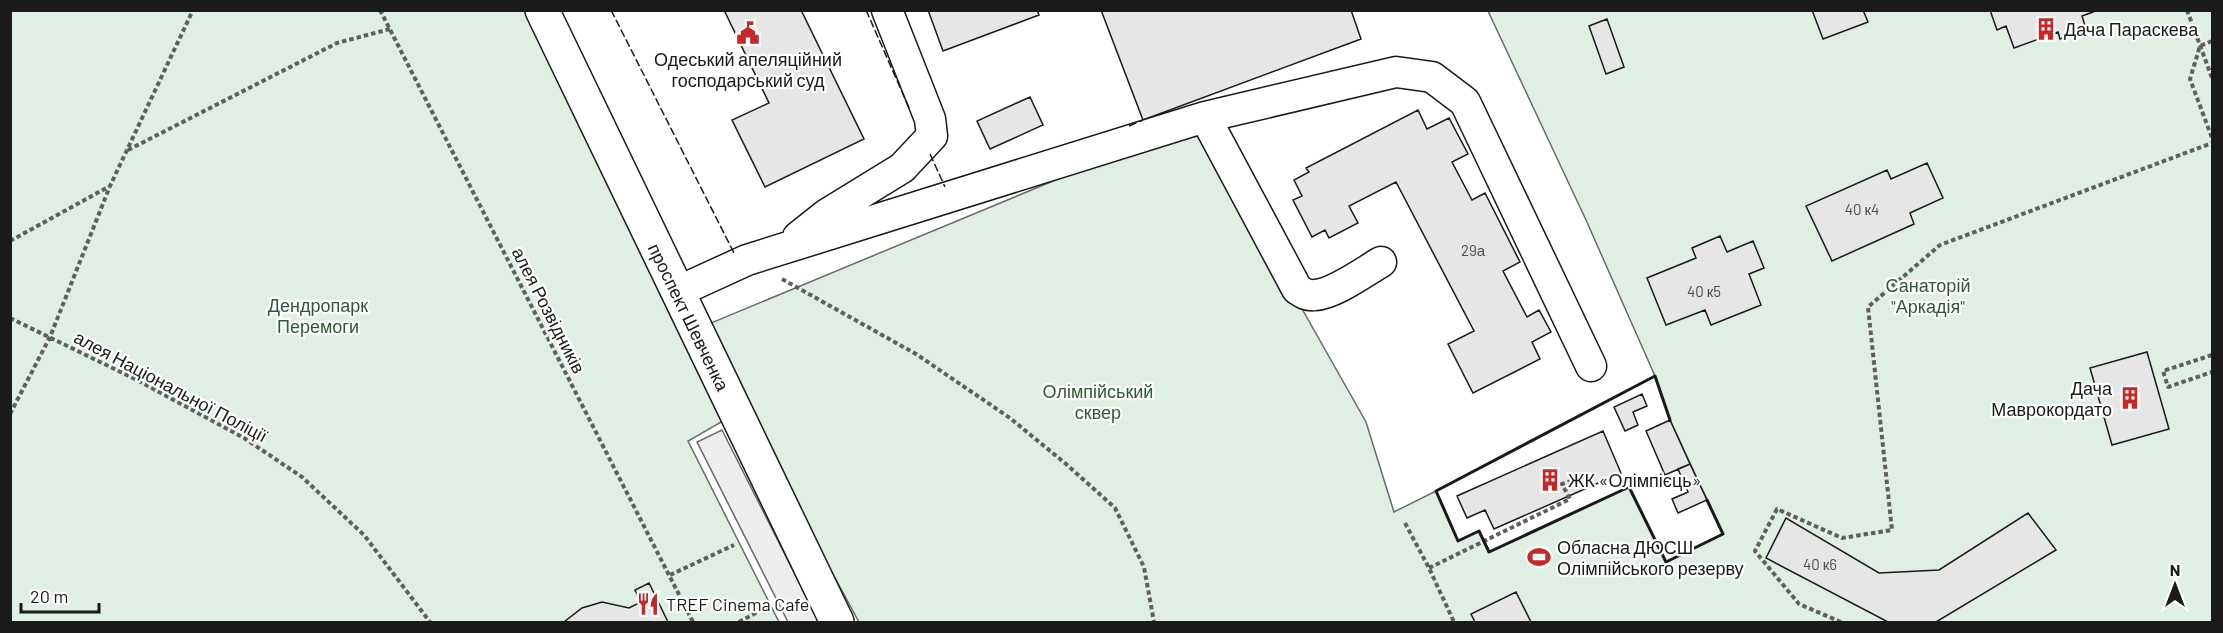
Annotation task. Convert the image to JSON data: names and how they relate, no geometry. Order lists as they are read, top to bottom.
{
  "streets": {
    "main road": ["проспект Шевченка"],
    "path": ["алея Розвідників", "алея Національної Поліції"]
  },
  "parks": ["Санаторій \"Аркадія\"", "Дендропарк Перемоги", "Олімпійський сквер"],
  "places": {
    "building": ["Дача Параскева", "Дача Маврокордато", "ЖК «Олімпієць»"],
    "public building": ["Одеський апеляційний господарський суд"],
    "sports": ["Обласна ДЮСШ Олімпійського резерву"],
    "restaurant": ["TREF Cinema Cafe"]
  },
  "house_numbers": [
    "40 к4",
    "29а",
    "40 к5",
    "40 к6"
  ],
  "scale_bar": "20 m",
  "north": "top"
}
